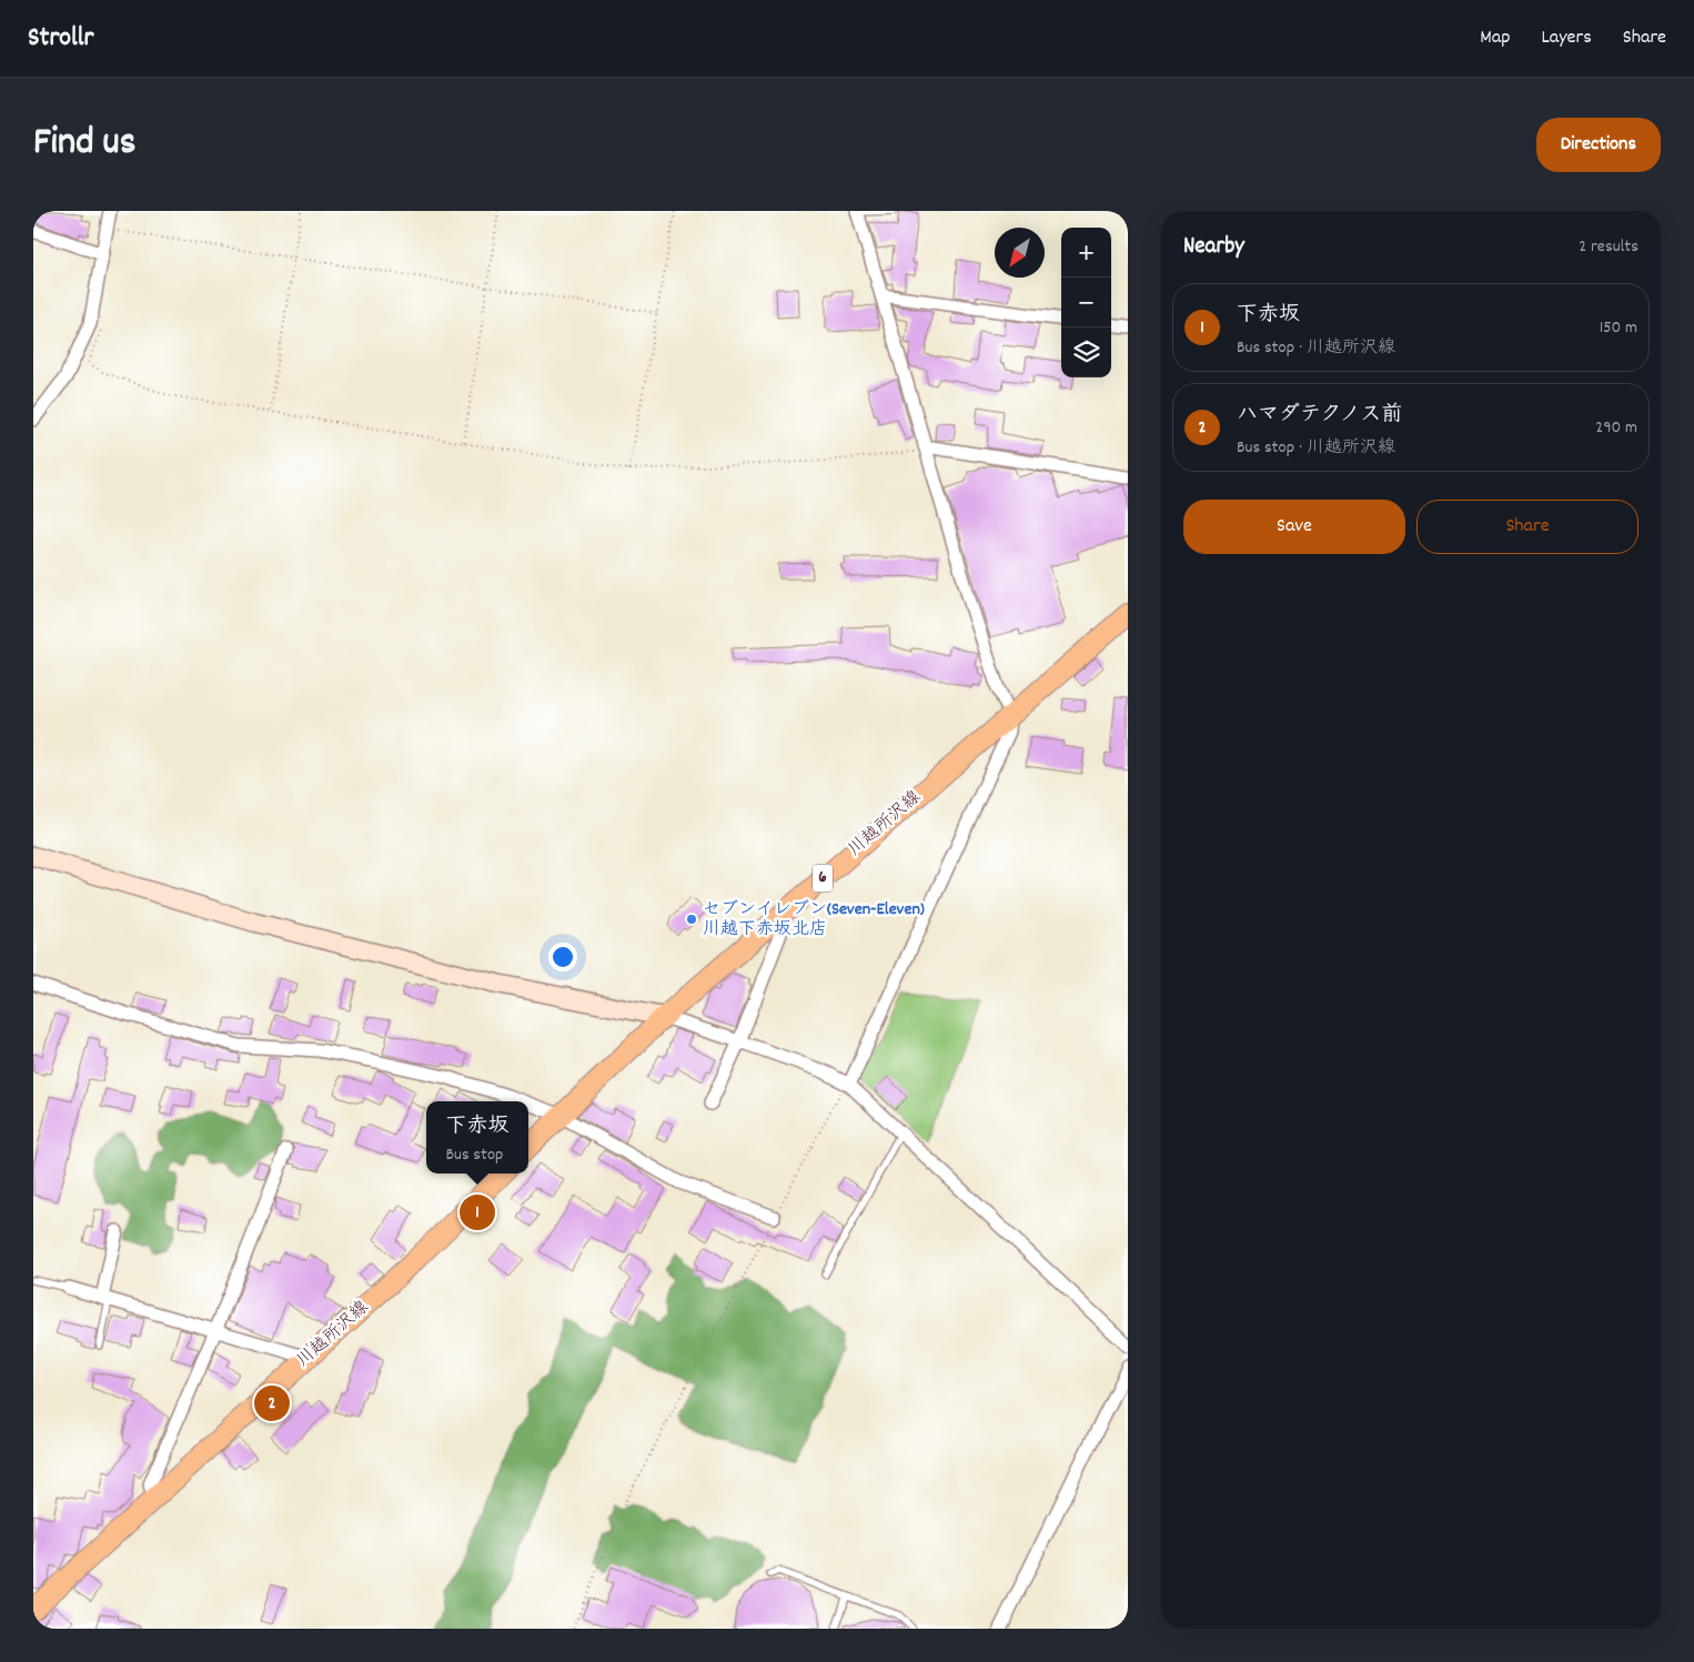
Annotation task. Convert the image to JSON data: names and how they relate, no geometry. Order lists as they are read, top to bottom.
{
  "streets": {
    "main road": ["川越所沢線", "6"]
  },
  "places": ["セブンイレブン(Seven-Eleven) 川越下赤坂北店"],
  "north": "bottom left",
  "page": {
    "header": "Strollr",
    "nav": ["Map", "Layers", "Share"],
    "title": "Find us",
    "buttons": [
      "Directions",
      ["Save", "Share"]
    ],
    "heading": ["Nearby", "2 results"],
    "map_buttons": ["+", "−"],
    "list": [
      {
        "mark": "1",
        "name": "下赤坂",
        "note": "Bus stop · 川越所沢線",
        "value": "150 m"
      },
      {
        "mark": "2",
        "name": "ハマダテクノス前",
        "note": "Bus stop · 川越所沢線",
        "value": "290 m"
      }
    ],
    "popup": ["下赤坂", "Bus stop"],
    "pins": ["1", "2"]
  }
}
